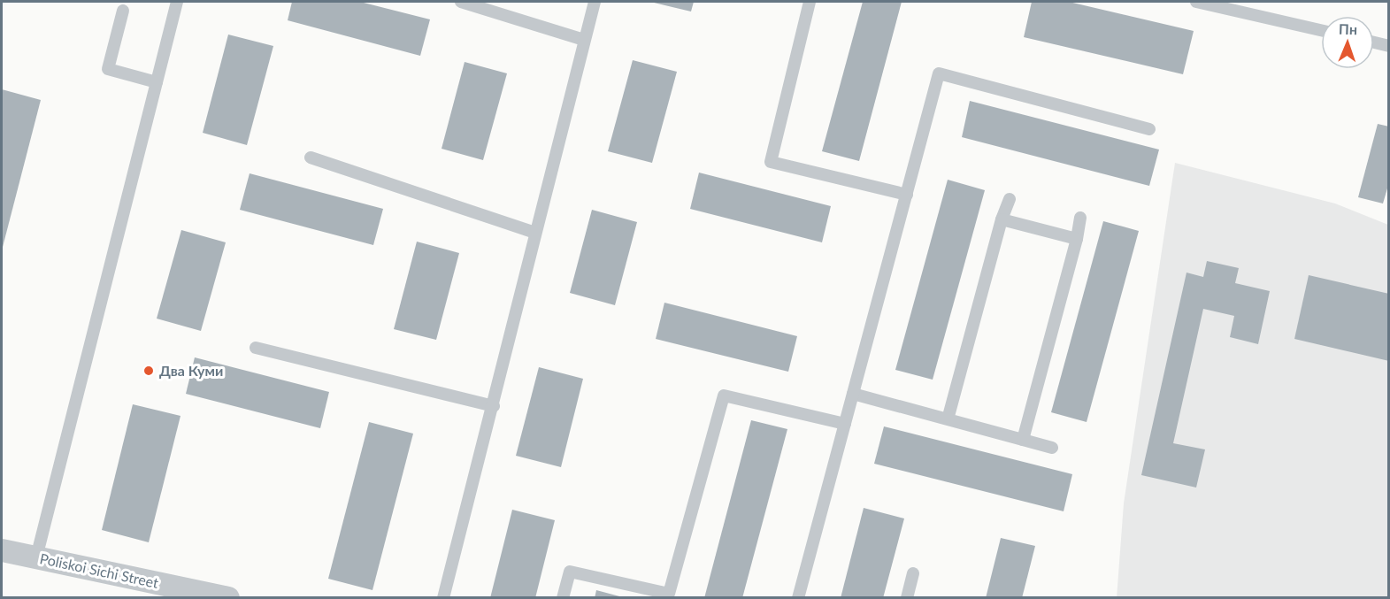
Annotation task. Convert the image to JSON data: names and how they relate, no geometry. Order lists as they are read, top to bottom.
{
  "streets": {
    "street": ["Poliskoi Sichi Street"]
  },
  "places": ["Два Куми"],
  "north": "top"
}
